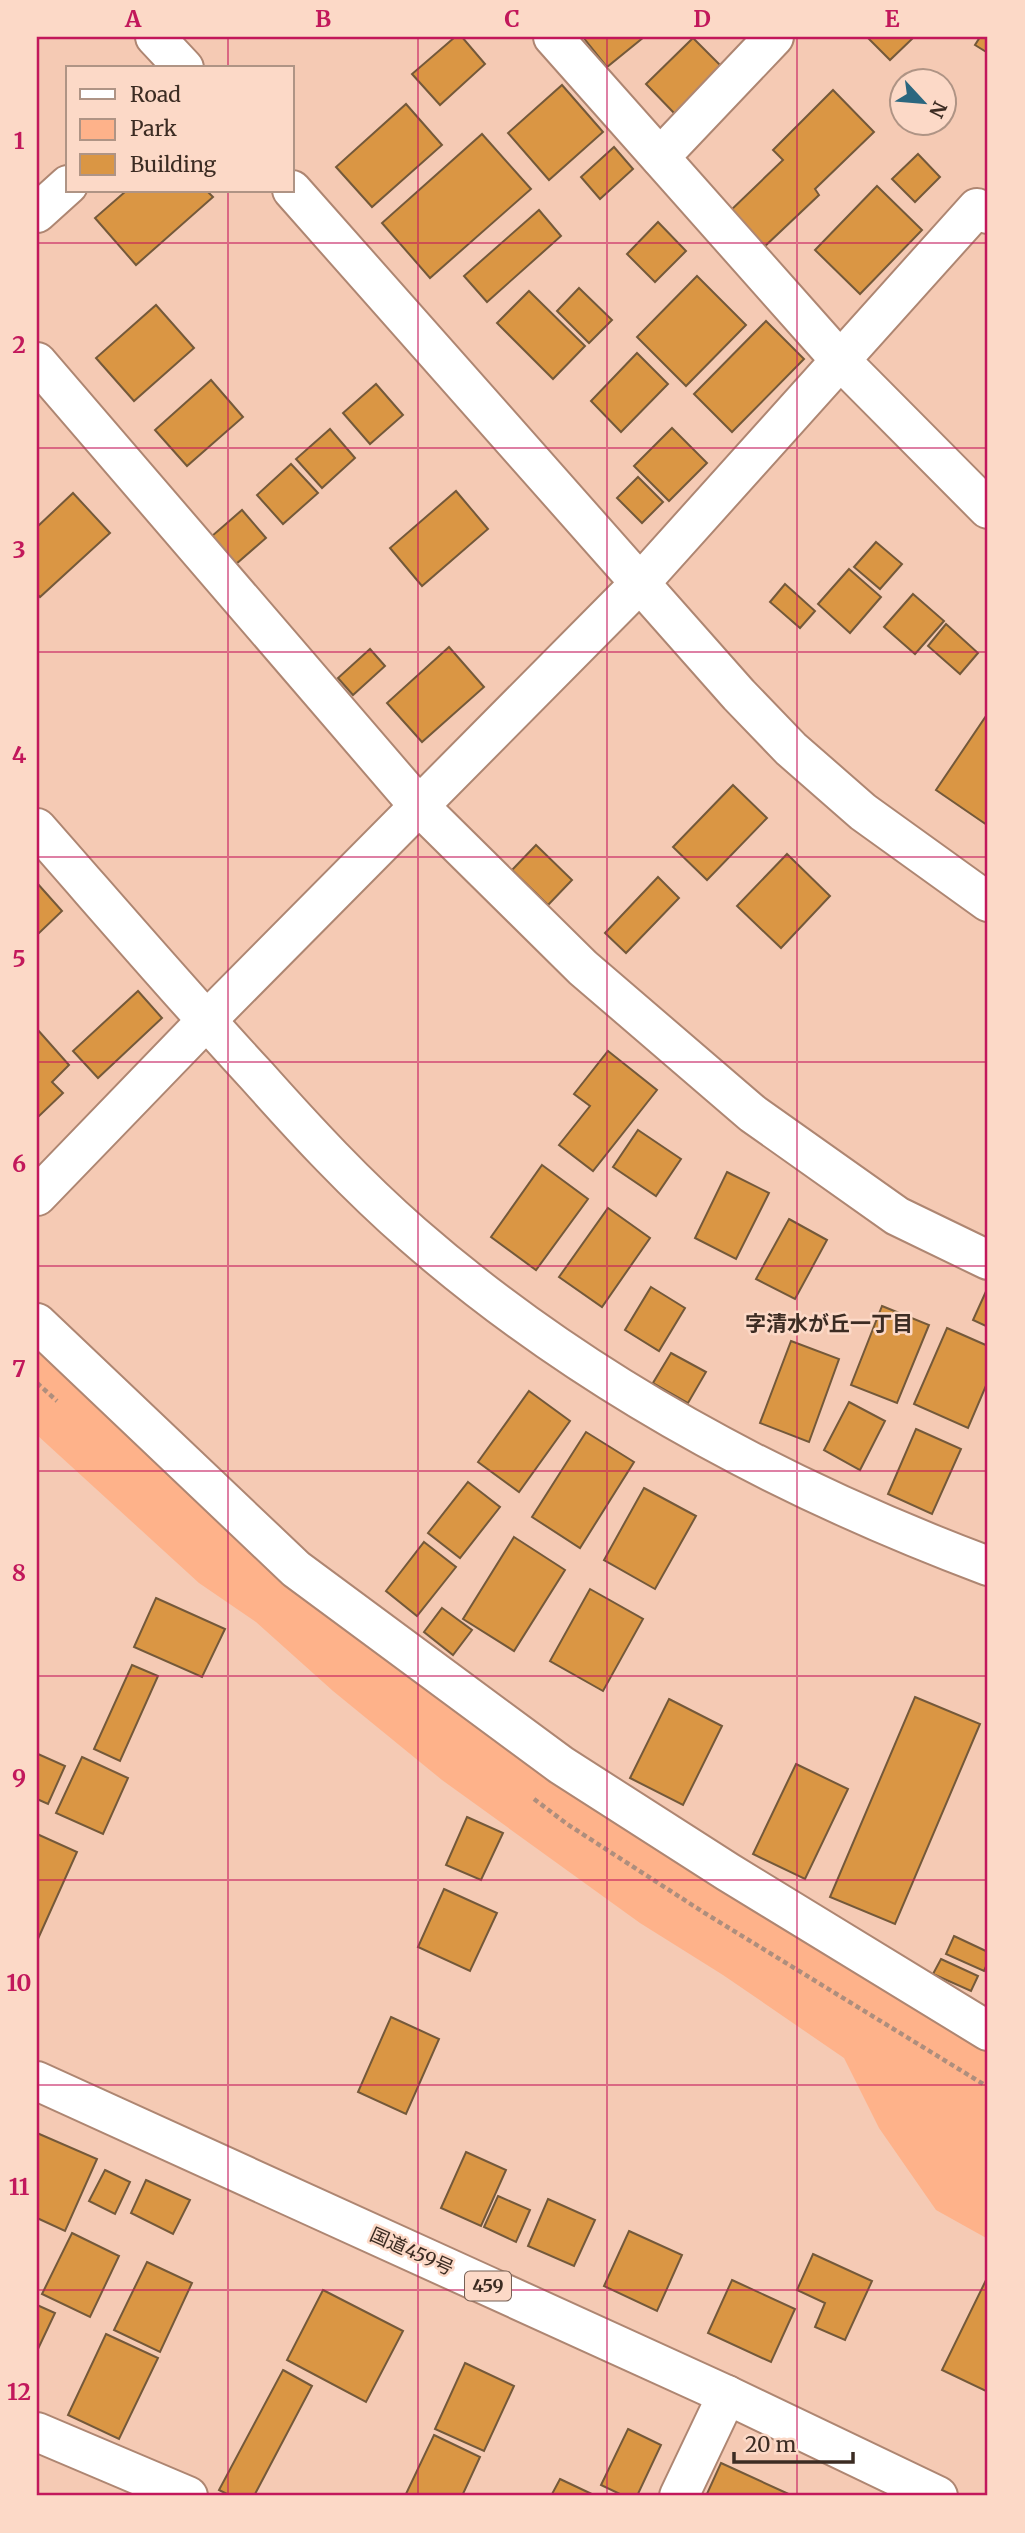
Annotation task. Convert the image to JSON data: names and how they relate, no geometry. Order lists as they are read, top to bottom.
{
  "streets": {
    "main road": ["国道459号", "459"]
  },
  "districts": ["字清水が丘一丁目"],
  "legend": ["Road", "Park", "Building"],
  "scale_bar": "20 m",
  "north": "bottom right",
  "grid": {
    "columns": [
      "A",
      "B",
      "C",
      "D",
      "E"
    ],
    "rows": [
      "1",
      "2",
      "3",
      "4",
      "5",
      "6",
      "7",
      "8",
      "9",
      "10",
      "11",
      "12"
    ]
  }
}
